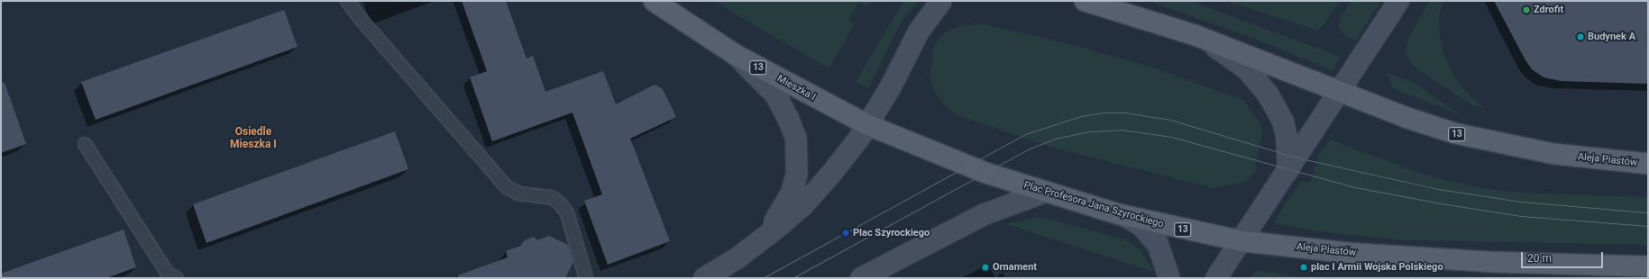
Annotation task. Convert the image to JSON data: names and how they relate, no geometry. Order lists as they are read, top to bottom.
{
  "streets": {
    "main road": [
      "13",
      "Mieszka I",
      "Aleja Piastów",
      "Plac Profesora Jana Szyrockiego"
    ]
  },
  "crossings": [
    ["13", "Aleja Piastów"],
    ["Mieszka I", "Plac Profesora Jana Szyrockiego"],
    ["Aleja Piastów", "Plac Profesora Jana Szyrockiego"]
  ],
  "districts": ["Osiedle Mieszka I"],
  "places": [
    "Zdrofit",
    "Budynek A",
    "Plac Szyrockiego",
    "Ornament",
    "plac I Armii Wojska Polskiego"
  ],
  "scale_bar": "20 m"
}
